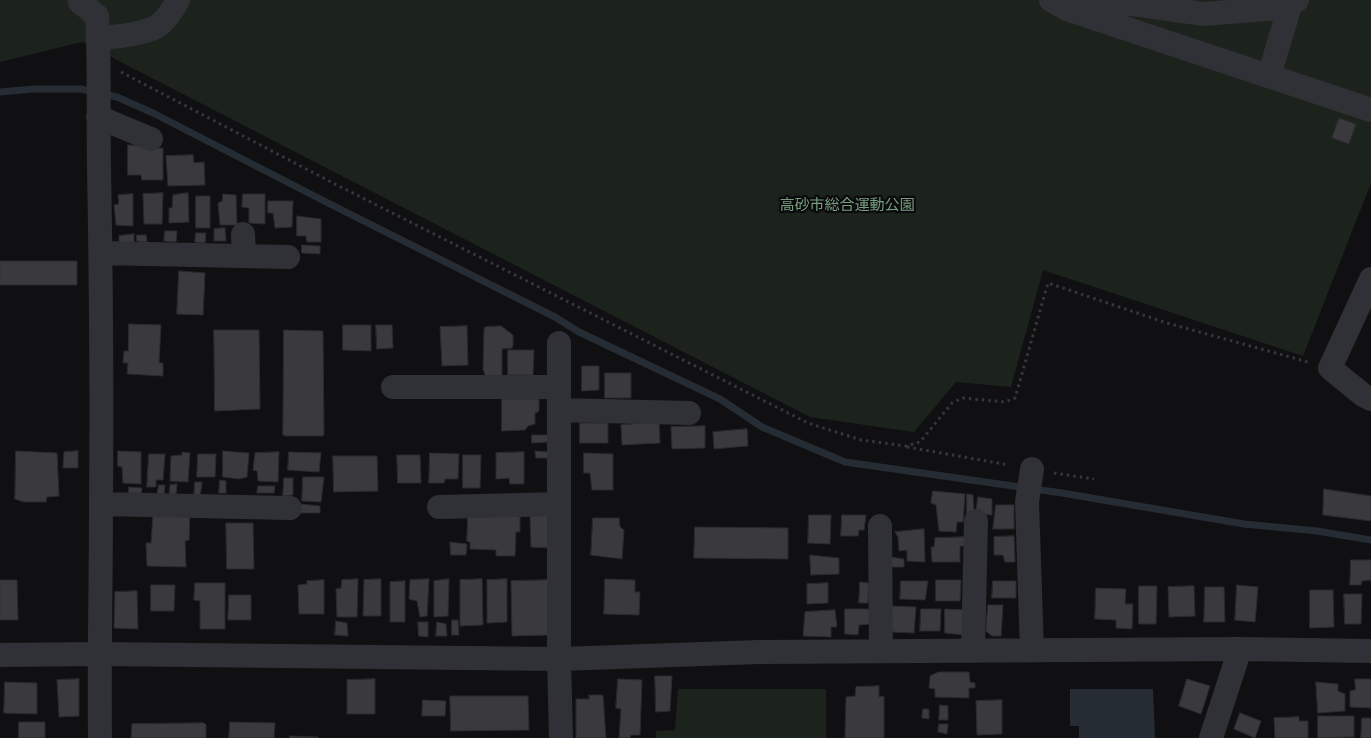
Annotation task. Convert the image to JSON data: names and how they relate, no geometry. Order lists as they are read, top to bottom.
{
  "parks": ["高砂市総合運動公園"]
}
